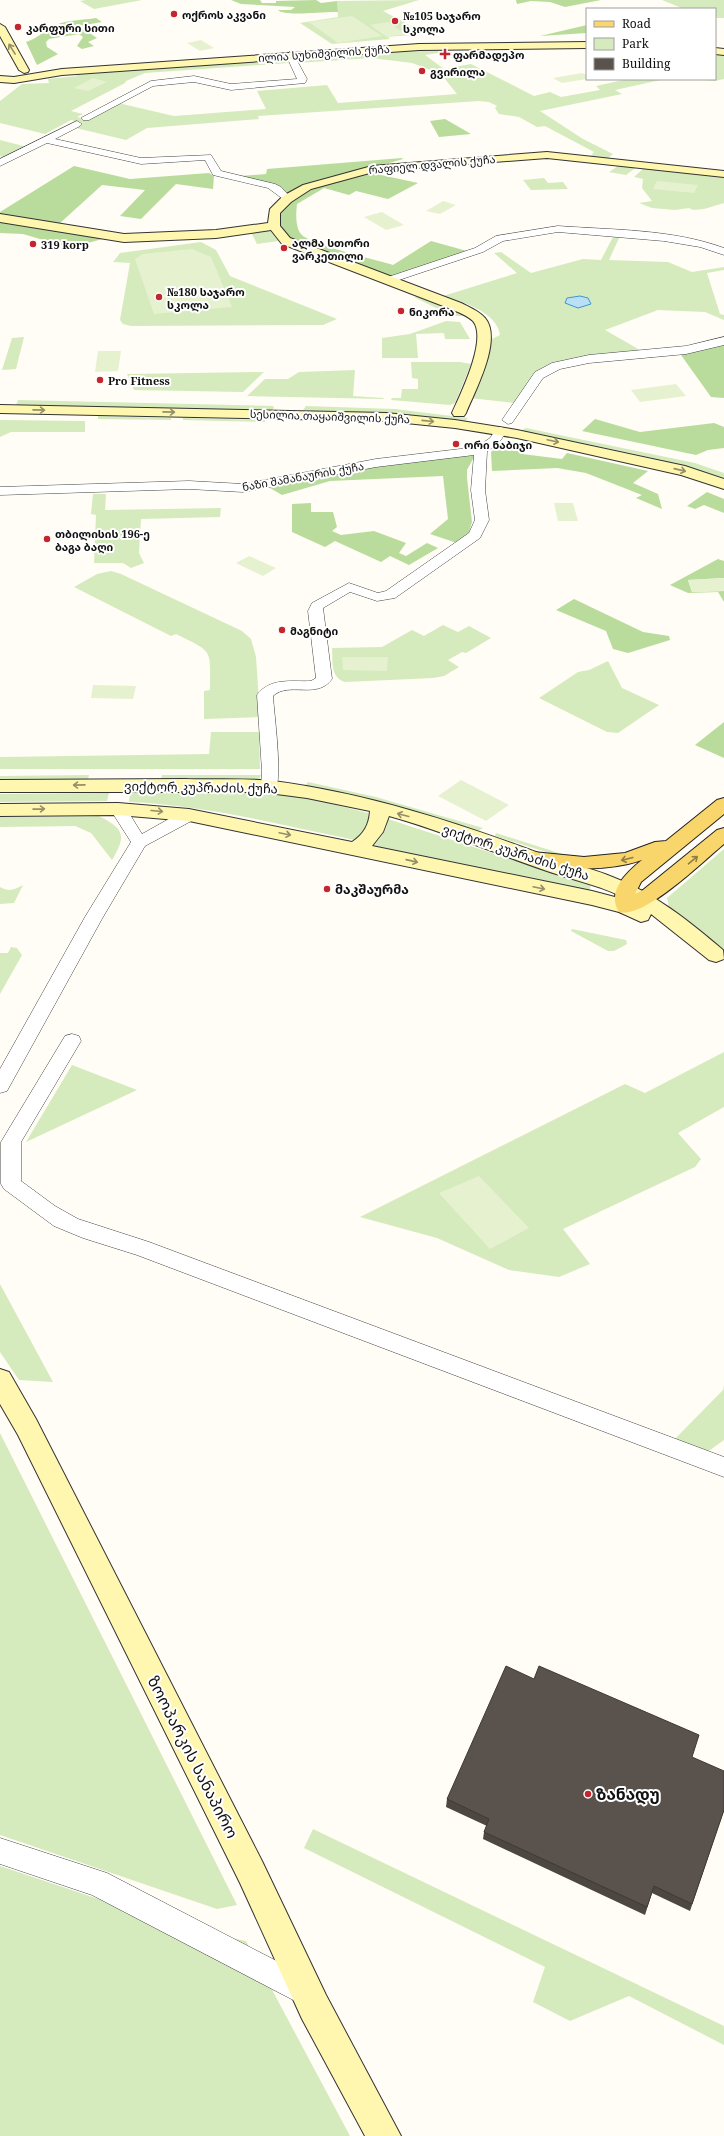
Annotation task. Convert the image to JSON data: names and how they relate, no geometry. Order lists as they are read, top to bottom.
{
  "streets": {
    "main road": [
      "ილია სუხიშვილის ქუჩა",
      "რაფიელ დვალის ქუჩა",
      "სესილია თაყაიშვილის ქუჩა",
      "ვიქტორ კუპრაძის ქუჩა",
      "ზოოპარკის სანაპირო"
    ],
    "street": ["ნაზი შამანაურის ქუჩა"]
  },
  "places": {
    "other": [
      "ოქროს აკვანი",
      "№105 საჯარო სკოლა",
      "კარფური სითი",
      "გვირილა",
      "319 korp",
      "ალმა სთორი ვარკეთილი",
      "№180 საჯარო სკოლა",
      "ნიკორა",
      "Pro Fitness",
      "ორი ნაბიჯი",
      "თბილისის 196-ე ბაგა ბაღი",
      "მაგნიტი",
      "მაკშაურმა",
      "ზანადუ"
    ],
    "health": ["ფარმადეპო"]
  },
  "legend": ["Road", "Park", "Building"]
}
